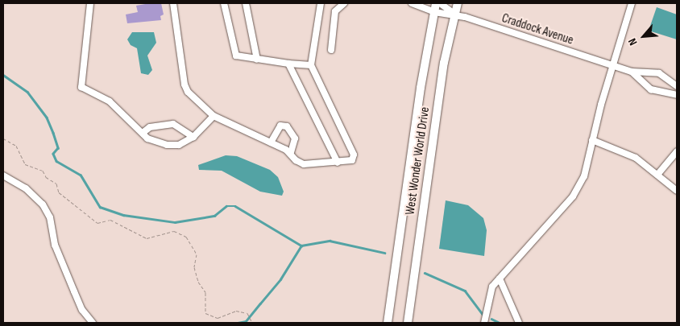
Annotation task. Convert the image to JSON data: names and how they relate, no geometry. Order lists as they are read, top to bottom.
{
  "streets": {
    "main road": ["West Wonder World Drive"],
    "street": ["Craddock Avenue"]
  },
  "crossings": [
    ["Craddock Avenue", "West Wonder World Drive"]
  ],
  "north": "bottom left"
}
